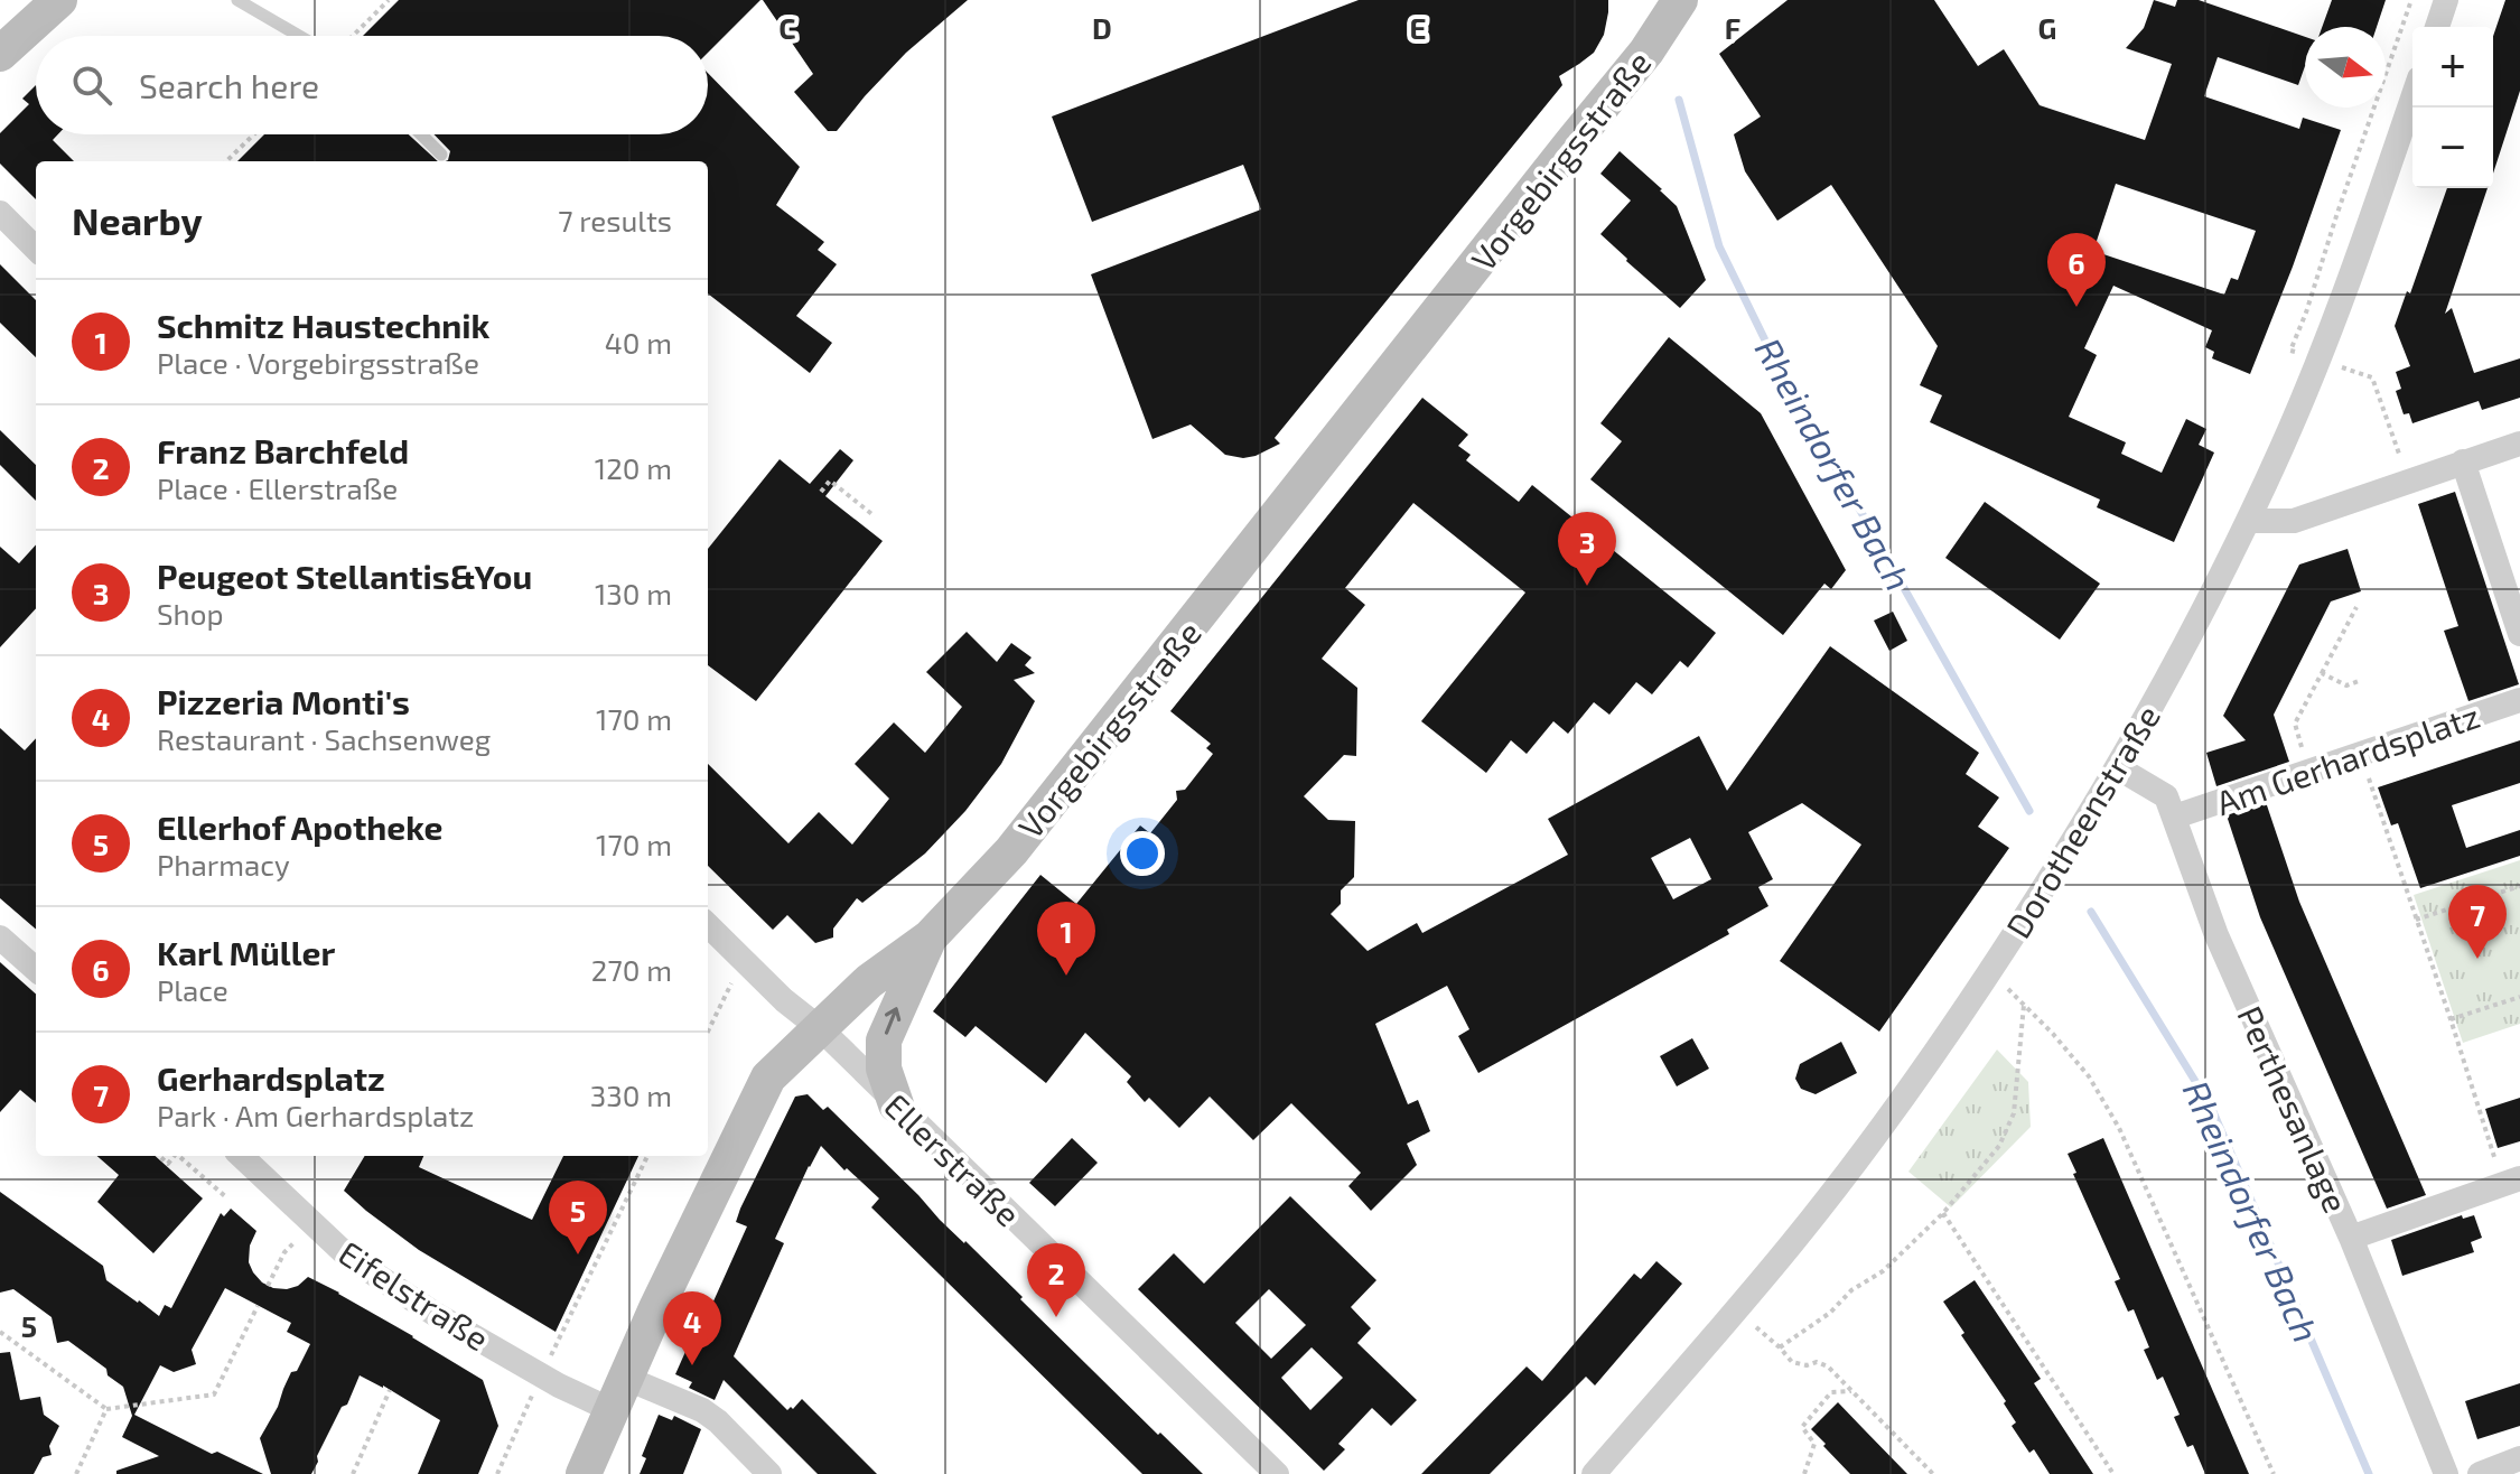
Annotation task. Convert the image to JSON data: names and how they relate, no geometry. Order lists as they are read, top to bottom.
{
  "streets": {
    "street": [
      "Vorgebirgsstraße",
      "Am Gerhardsplatz",
      "Dorotheenstraße",
      "Perthesanlage",
      "Ellerstraße",
      "Eifelstraße"
    ]
  },
  "crossings": [
    ["Vorgebirgsstraße", "Ellerstraße"],
    ["Vorgebirgsstraße", "Eifelstraße"],
    ["Am Gerhardsplatz", "Perthesanlage"],
    ["Dorotheenstraße", "Perthesanlage"]
  ],
  "water": ["Rheindorfer Bach"],
  "north": "right",
  "page": {
    "map_buttons": ["+", "−"],
    "search": "Search here",
    "heading": ["Nearby", "7 results"],
    "pins": [
      "6",
      "3",
      "7",
      "1",
      "5",
      "2",
      "4"
    ],
    "list": [
      {
        "mark": "1",
        "name": "Schmitz Haustechnik",
        "note": "Place · Vorgebirgsstraße",
        "value": "40 m"
      },
      {
        "mark": "2",
        "name": "Franz Barchfeld",
        "note": "Place · Ellerstraße",
        "value": "120 m"
      },
      {
        "mark": "3",
        "name": "Peugeot Stellantis&You",
        "note": "Shop",
        "value": "130 m"
      },
      {
        "mark": "4",
        "name": "Pizzeria Monti's",
        "note": "Restaurant · Sachsenweg",
        "value": "170 m"
      },
      {
        "mark": "5",
        "name": "Ellerhof Apotheke",
        "note": "Pharmacy",
        "value": "170 m"
      },
      {
        "mark": "6",
        "name": "Karl Müller",
        "note": "Place",
        "value": "270 m"
      },
      {
        "mark": "7",
        "name": "Gerhardsplatz",
        "note": "Park · Am Gerhardsplatz",
        "value": "330 m"
      }
    ]
  },
  "grid": {
    "columns": [
      "C",
      "D",
      "E",
      "F",
      "G"
    ],
    "rows": ["5"]
  }
}
